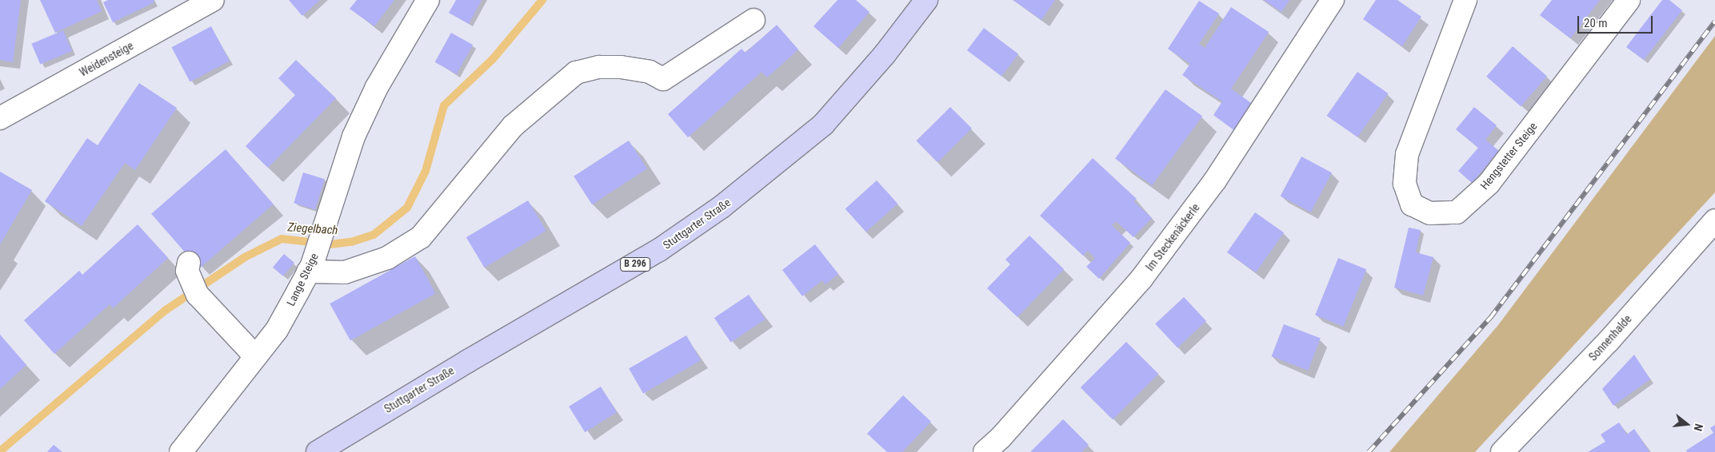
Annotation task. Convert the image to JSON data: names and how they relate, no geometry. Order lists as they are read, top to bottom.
{
  "streets": {
    "main road": ["Stuttgarter Straße", "B 296"],
    "street": [
      "Weidensteige",
      "Hengstetter Steige",
      "Im Steckenäckerle",
      "Lange Steige",
      "Sonnenhalde"
    ]
  },
  "water": ["Ziegelbach"],
  "scale_bar": "20 m",
  "north": "right"
}
